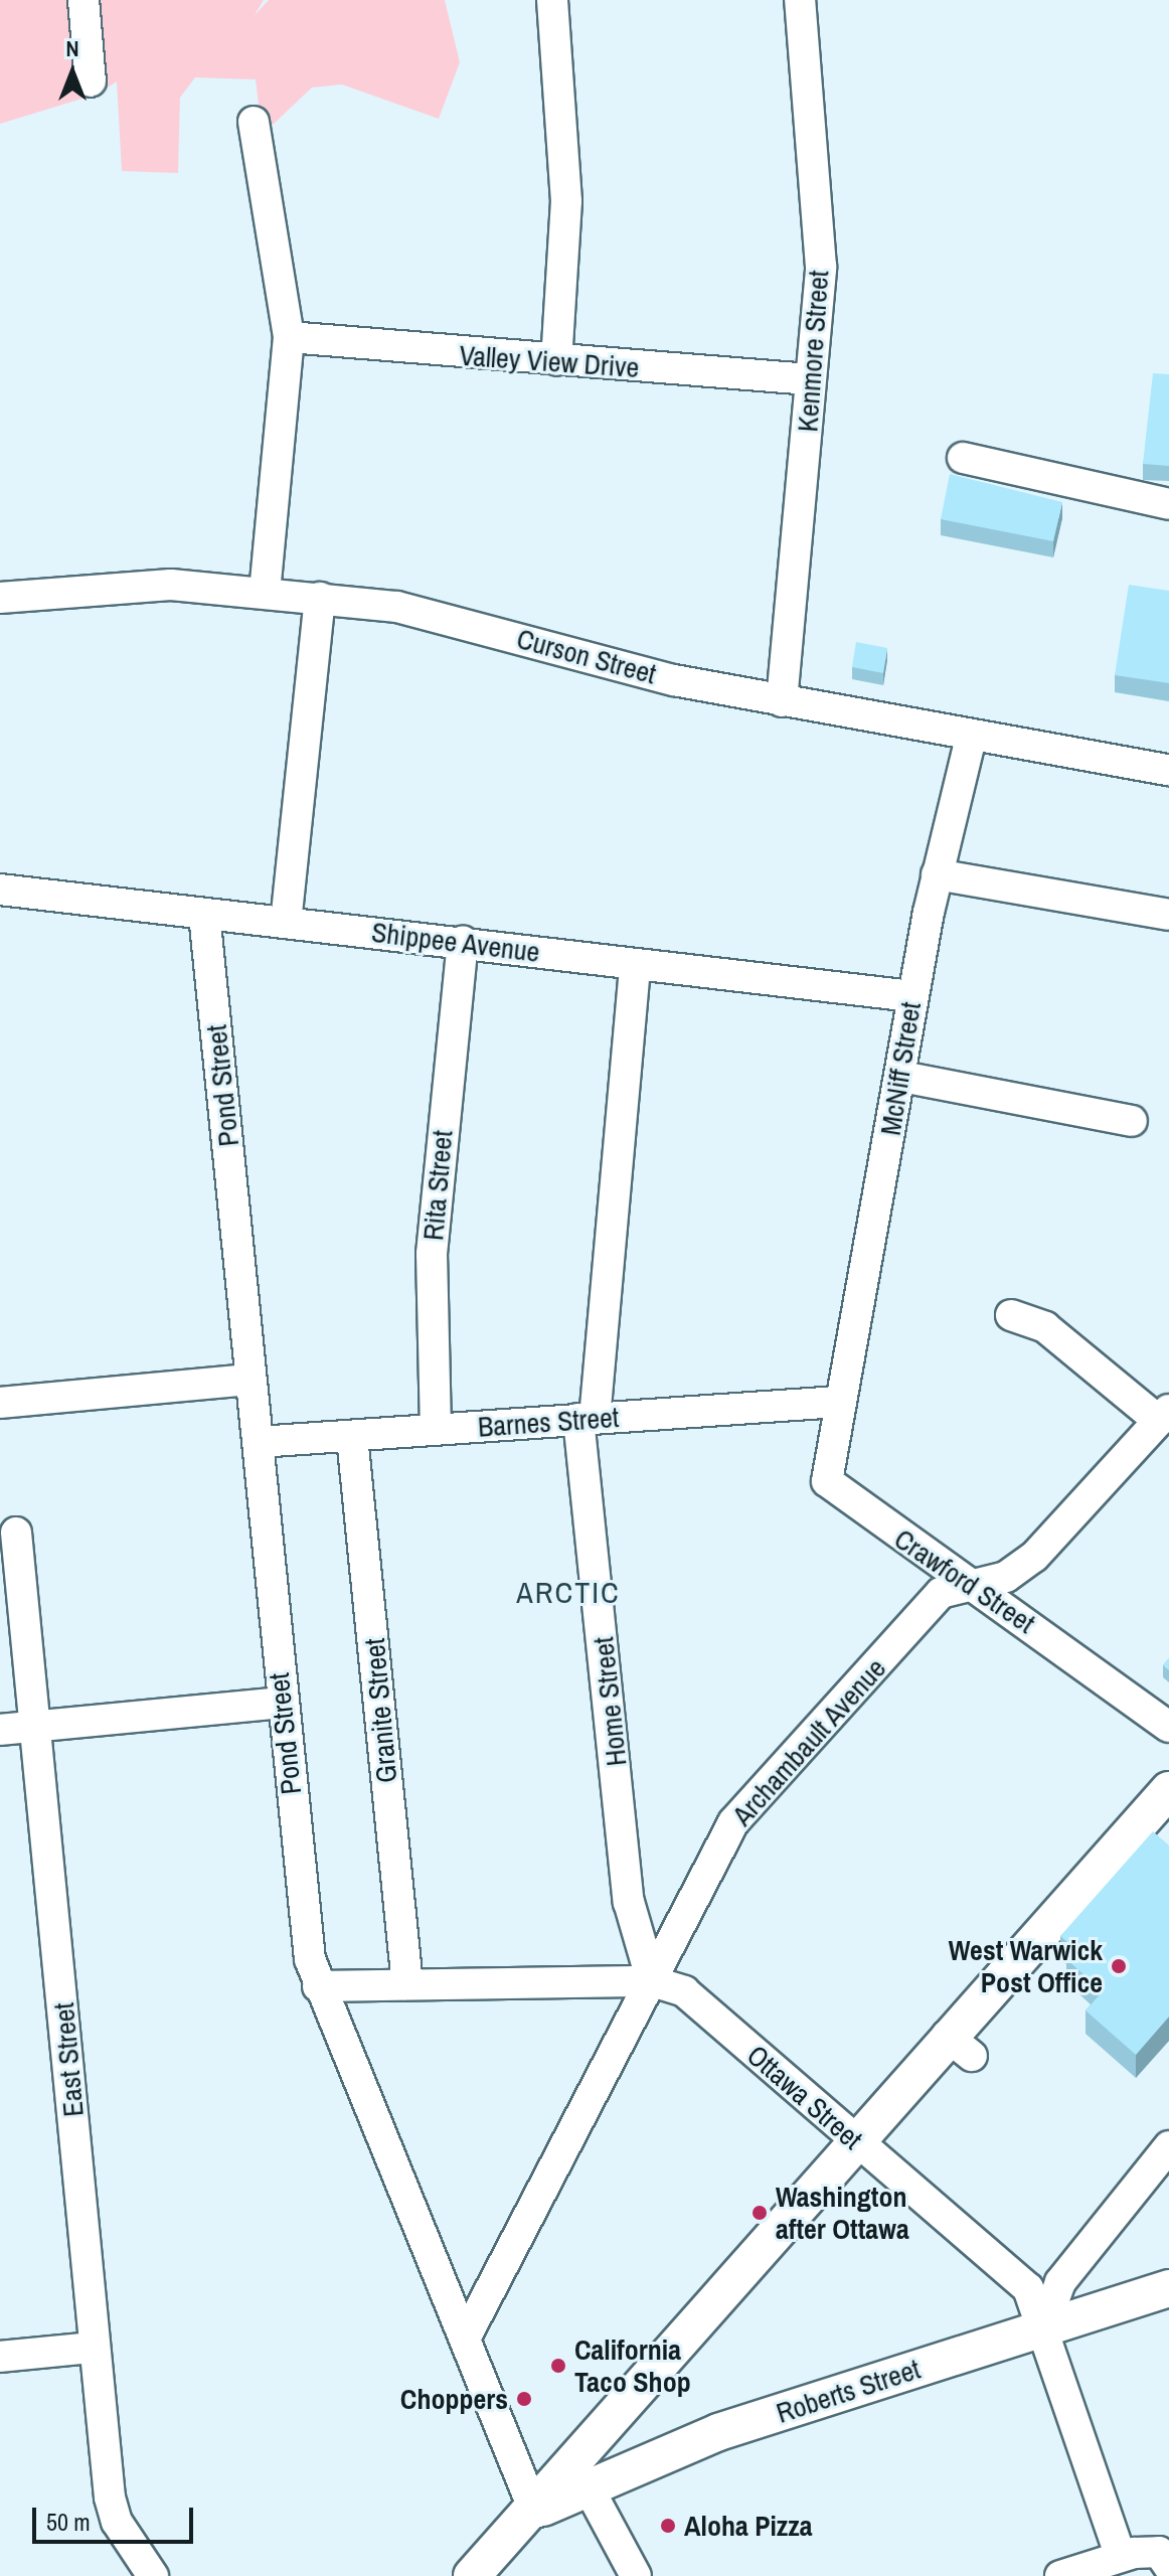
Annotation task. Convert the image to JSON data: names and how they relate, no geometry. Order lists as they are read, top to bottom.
{
  "streets": {
    "main road": ["Roberts Street"],
    "street": [
      "Kenmore Street",
      "Valley View Drive",
      "Curson Street",
      "Shippee Avenue",
      "McNiff Street",
      "Pond Street",
      "Rita Street",
      "Barnes Street",
      "Crawford Street",
      "Home Street",
      "Granite Street",
      "Archambault Avenue",
      "East Street",
      "Ottawa Street"
    ]
  },
  "crossings": [
    ["Kenmore Street", "Valley View Drive"],
    ["Kenmore Street", "Curson Street"],
    ["Curson Street", "McNiff Street"],
    ["Shippee Avenue", "McNiff Street"],
    ["Shippee Avenue", "Pond Street"],
    ["Shippee Avenue", "Rita Street"],
    ["Shippee Avenue", "Home Street"],
    ["McNiff Street", "Barnes Street"],
    ["McNiff Street", "Crawford Street"],
    ["Pond Street", "Barnes Street"],
    ["Pond Street", "Archambault Avenue"],
    ["Pond Street", "Ottawa Street"],
    ["Pond Street", "Roberts Street"],
    ["Rita Street", "Barnes Street"],
    ["Barnes Street", "Crawford Street"],
    ["Barnes Street", "Home Street"],
    ["Barnes Street", "Granite Street"],
    ["Crawford Street", "Archambault Avenue"],
    ["Home Street", "Archambault Avenue"],
    ["Home Street", "Ottawa Street"],
    ["Granite Street", "Ottawa Street"],
    ["Archambault Avenue", "Ottawa Street"],
    ["Ottawa Street", "Roberts Street"]
  ],
  "districts": ["ARCTIC"],
  "places": [
    "West Warwick Post Office",
    "Washington after Ottawa",
    "California Taco Shop",
    "Choppers",
    "Aloha Pizza"
  ],
  "scale_bar": "50 m",
  "north": "top"
}
